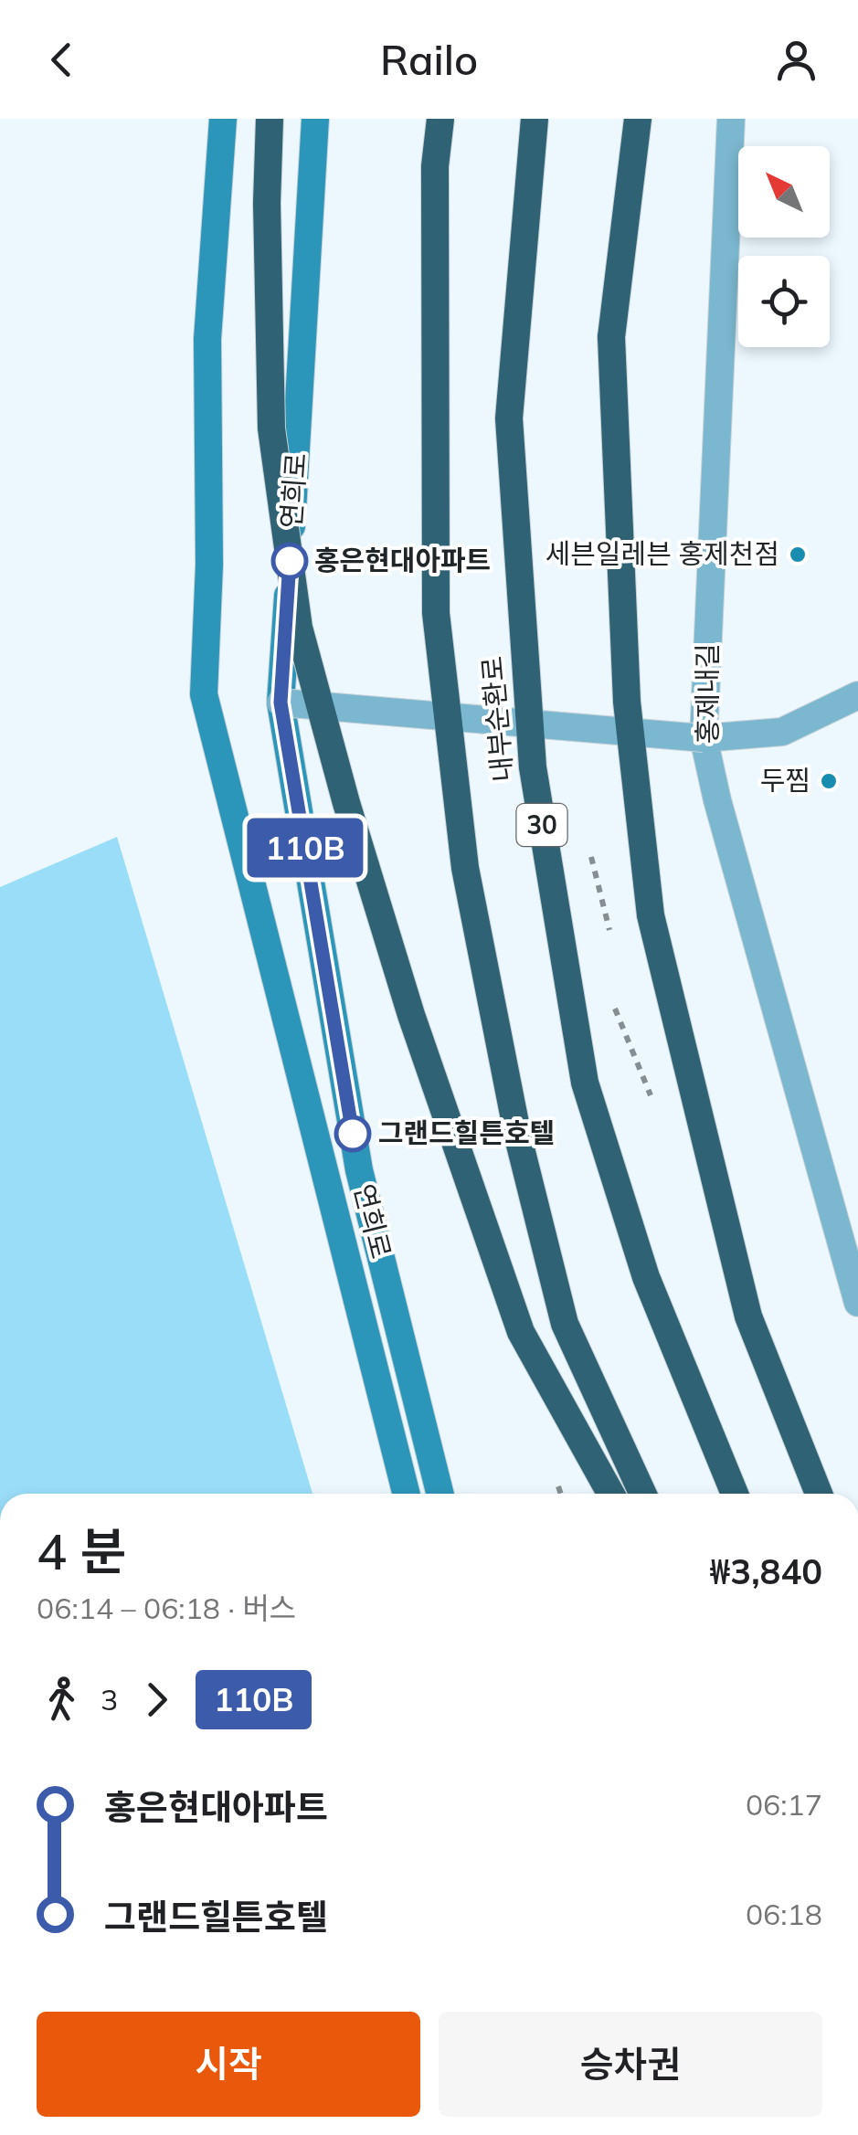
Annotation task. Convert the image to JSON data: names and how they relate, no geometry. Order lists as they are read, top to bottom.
{
  "streets": {
    "highway": ["내부순환로", "30"],
    "main road": ["연희로"],
    "street": ["홍제내길"]
  },
  "places": [
    "세븐일레븐 홍제천점",
    "홍은현대아파트",
    "두찜",
    "그랜드힐튼호텔"
  ],
  "lines": ["bus line 110B"],
  "north": "top left",
  "page": {
    "header": "Railo",
    "on_map": "110B",
    "heading": ["4 분", "06:14 – 06:18 · 버스", "₩3,840"],
    "legs": ["3", "110B"],
    "list": [
      {
        "name": "홍은현대아파트",
        "value": "06:17"
      },
      {
        "name": "그랜드힐튼호텔",
        "value": "06:18"
      }
    ],
    "buttons": ["시작", "승차권"]
  }
}
